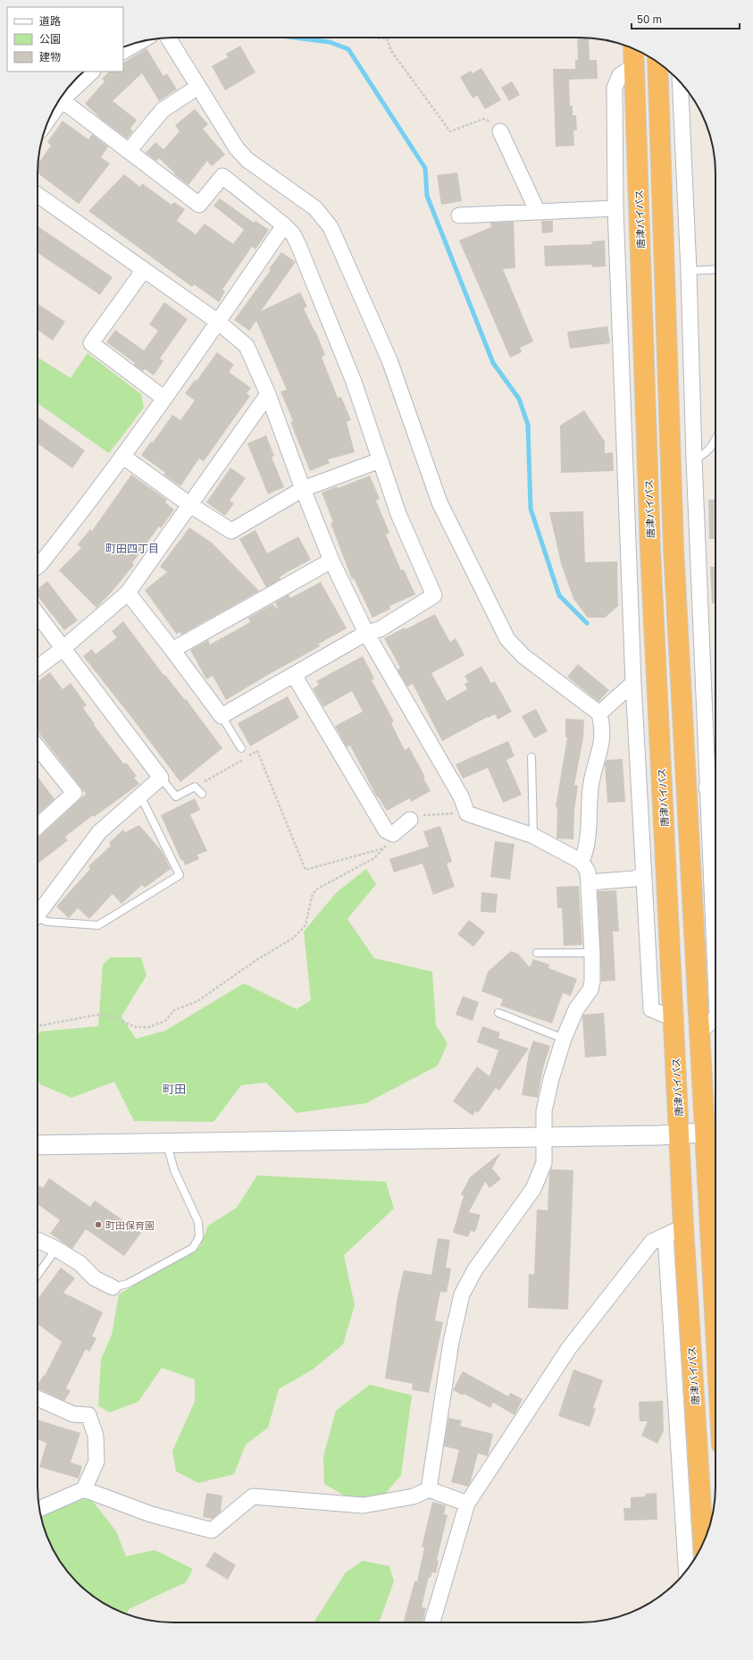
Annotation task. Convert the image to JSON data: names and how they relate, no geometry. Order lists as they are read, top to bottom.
{
  "streets": {
    "highway": ["唐津バイパス"]
  },
  "districts": ["町田四丁目", "町田"],
  "places": ["町田保育園"],
  "legend": ["道路", "公園", "建物"],
  "scale_bar": "50 m"
}
